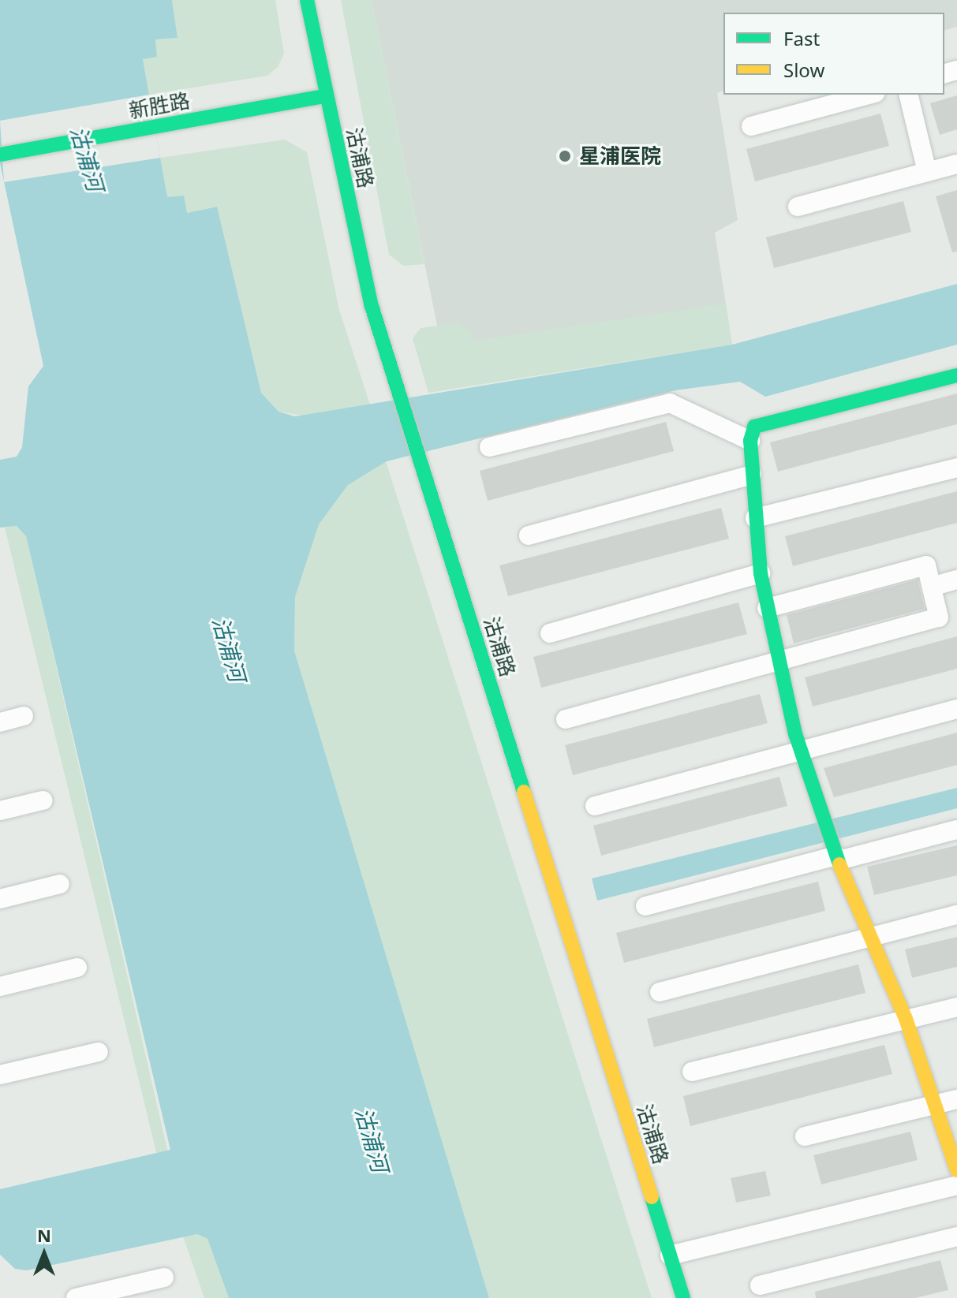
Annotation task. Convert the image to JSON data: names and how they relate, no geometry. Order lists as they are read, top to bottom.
{
  "streets": {
    "street": ["新胜路", "沽浦路"]
  },
  "crossings": [
    ["新胜路", "沽浦路"]
  ],
  "water": ["沽浦河"],
  "places": ["星浦医院"],
  "legend": ["Fast", "Slow"],
  "north": "top"
}
